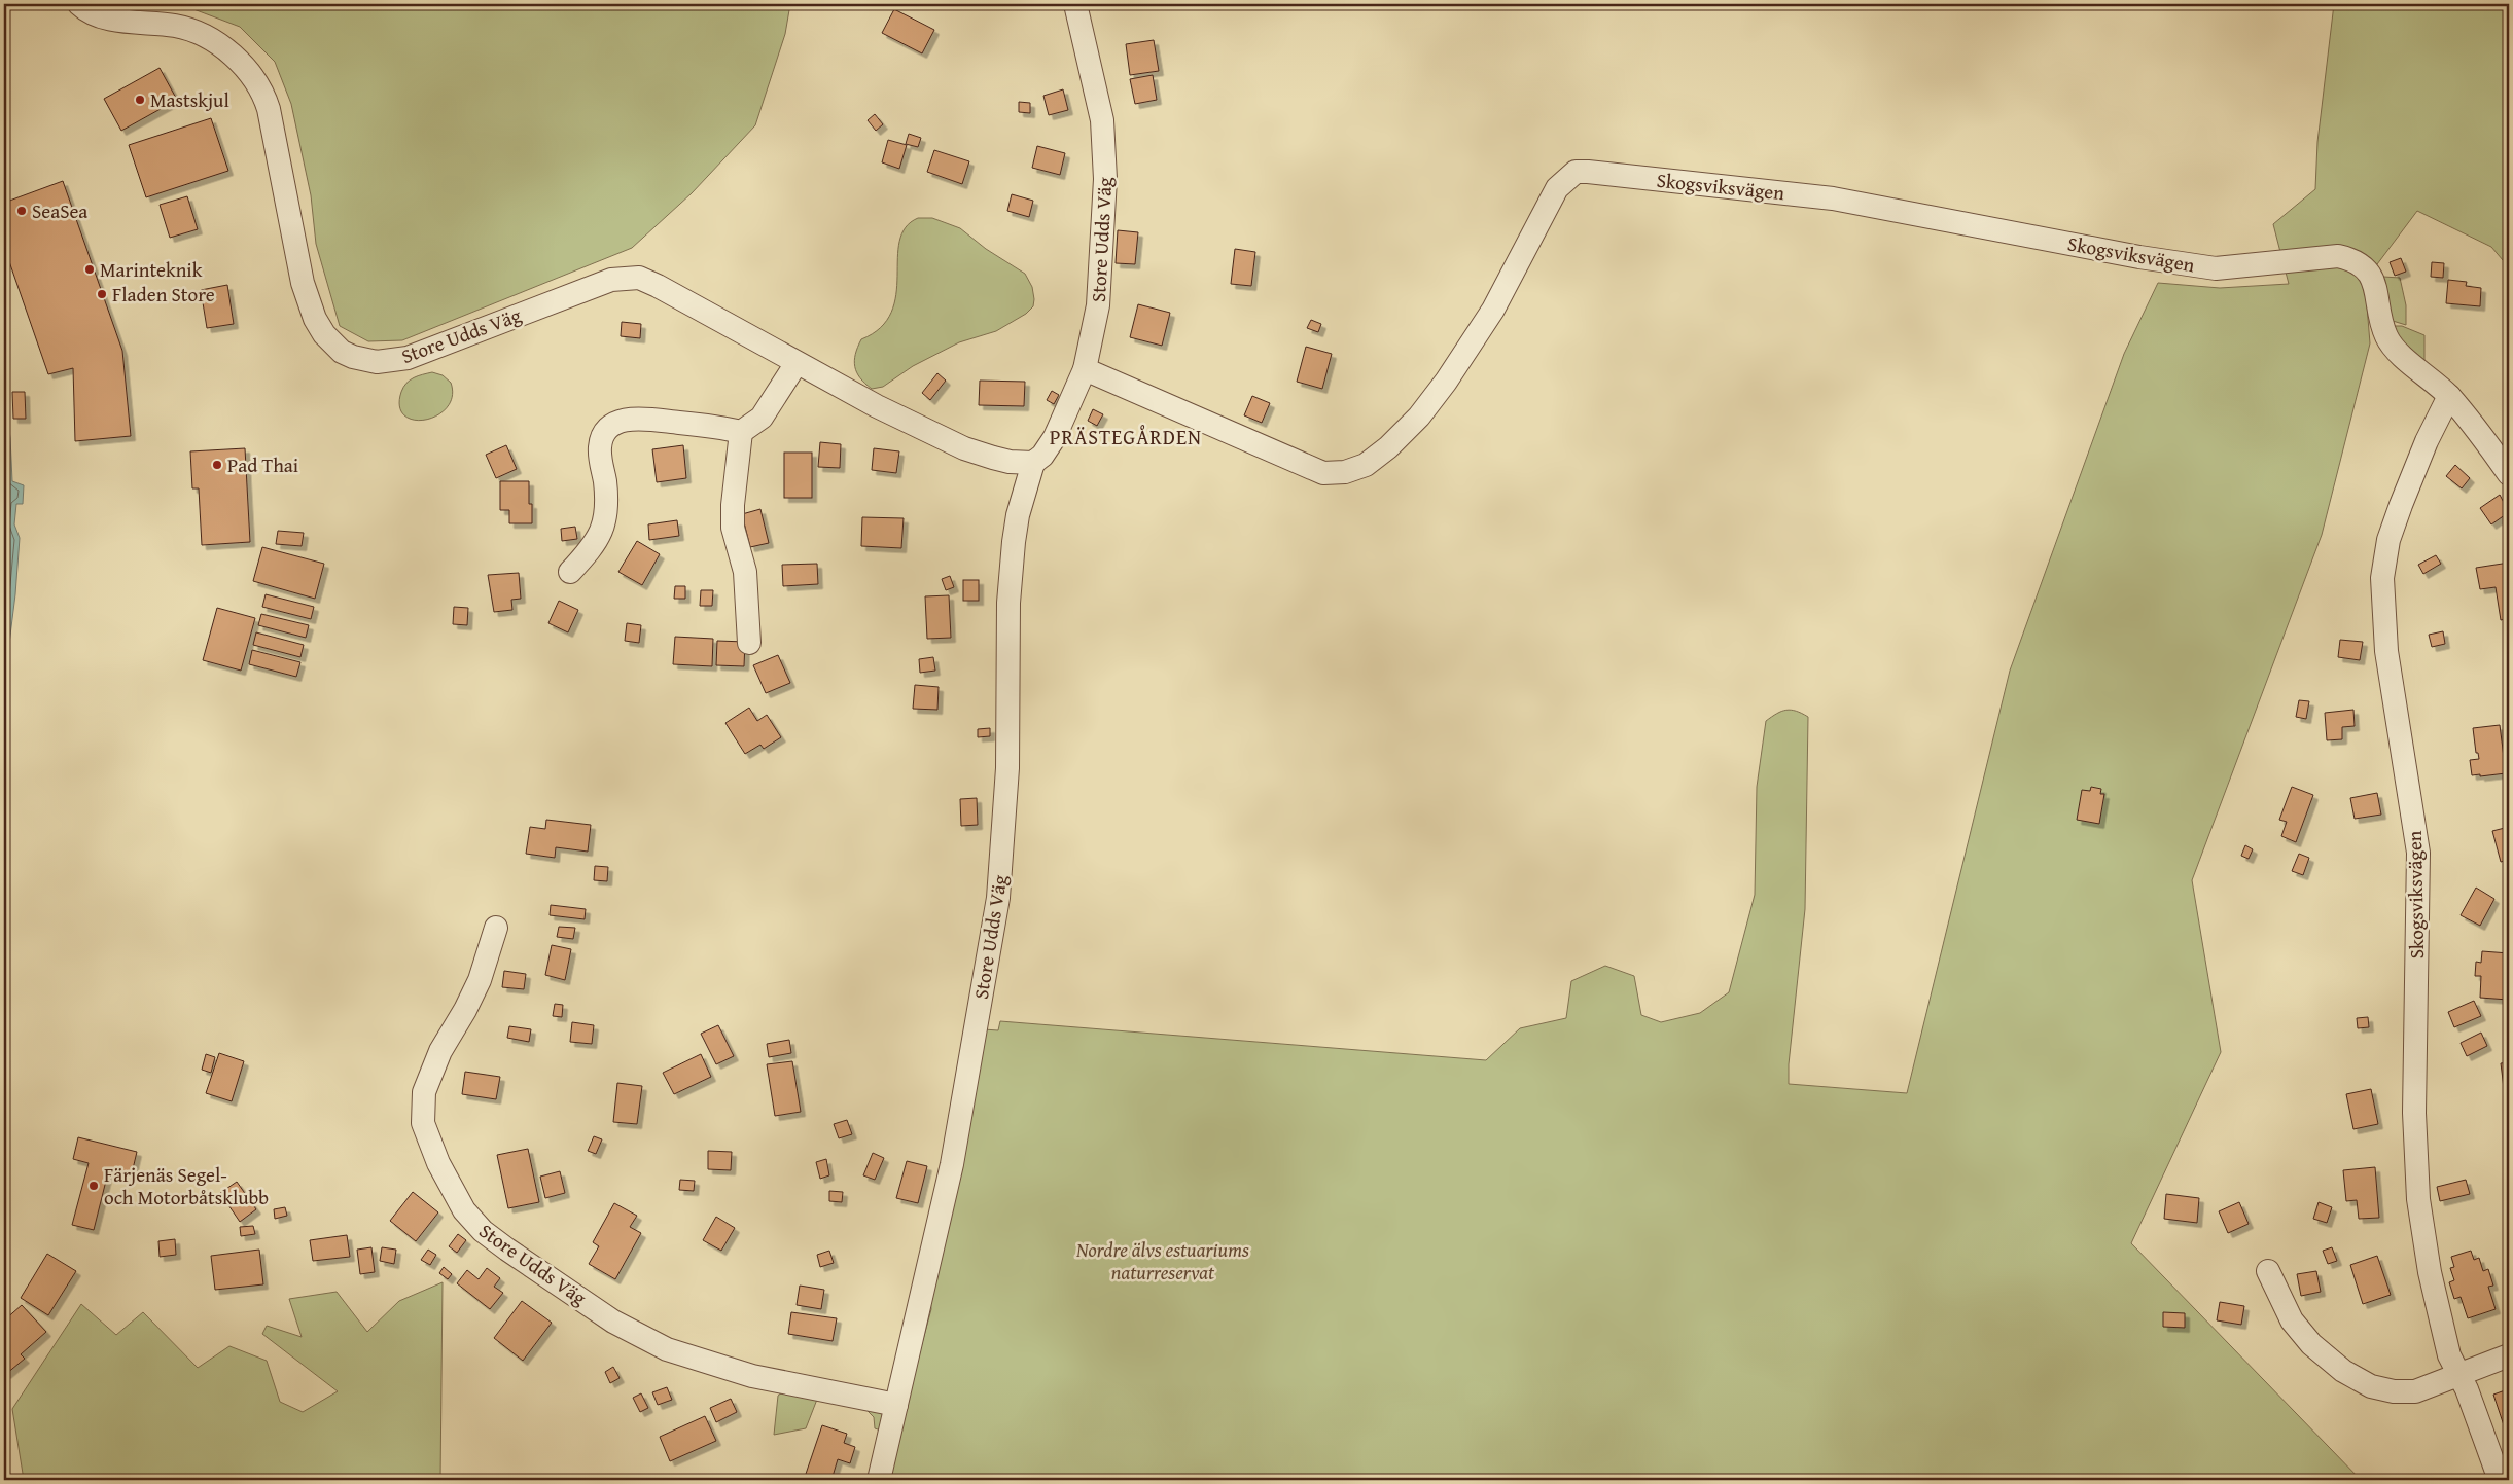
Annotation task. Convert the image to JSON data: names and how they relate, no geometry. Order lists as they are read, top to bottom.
{
  "streets": {
    "street": ["Skogsviksvägen", "Store Udds Väg"]
  },
  "crossings": [
    ["Skogsviksvägen", "Store Udds Väg"]
  ],
  "districts": ["PRÄSTEGÅRDEN"],
  "parks": ["Nordre älvs estuariums naturreservat"],
  "places": [
    "Mastskjul",
    "SeaSea",
    "Marinteknik",
    "Fladen Store",
    "Pad Thai",
    "Färjenäs Segel- och Motorbåtsklubb"
  ]
}
